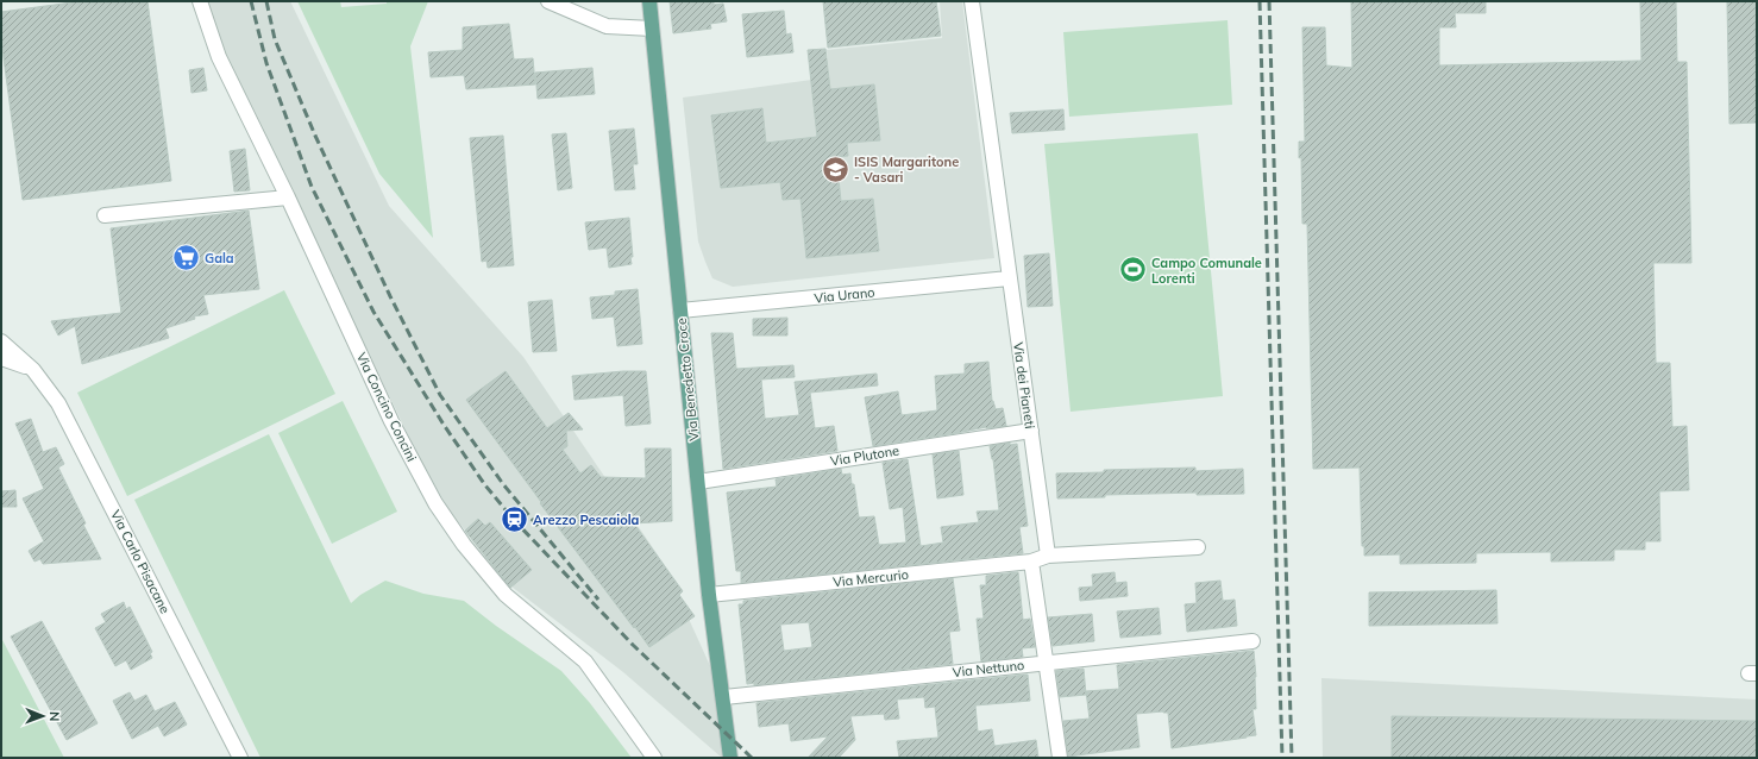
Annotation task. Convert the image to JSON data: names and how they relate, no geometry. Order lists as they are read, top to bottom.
{
  "streets": {
    "main road": ["Via Benedetto Croce"],
    "street": [
      "Via Urano",
      "Via dei Pianeti",
      "Via Concino Concini",
      "Via Plutone",
      "Via Carlo Pisacane",
      "Via Mercurio",
      "Via Nettuno"
    ]
  },
  "crossings": [
    ["Via Urano", "Via Benedetto Croce"],
    ["Via Urano", "Via dei Pianeti"],
    ["Via Benedetto Croce", "Via Plutone"],
    ["Via Benedetto Croce", "Via Mercurio"],
    ["Via Benedetto Croce", "Via Nettuno"],
    ["Via dei Pianeti", "Via Plutone"]
  ],
  "places": {
    "school or university": ["ISIS Margaritone - Vasari"],
    "supermarket": ["Gala"],
    "sports": ["Campo Comunale Lorenti"],
    "station": ["Arezzo Pescaiola"]
  },
  "north": "right"
}
